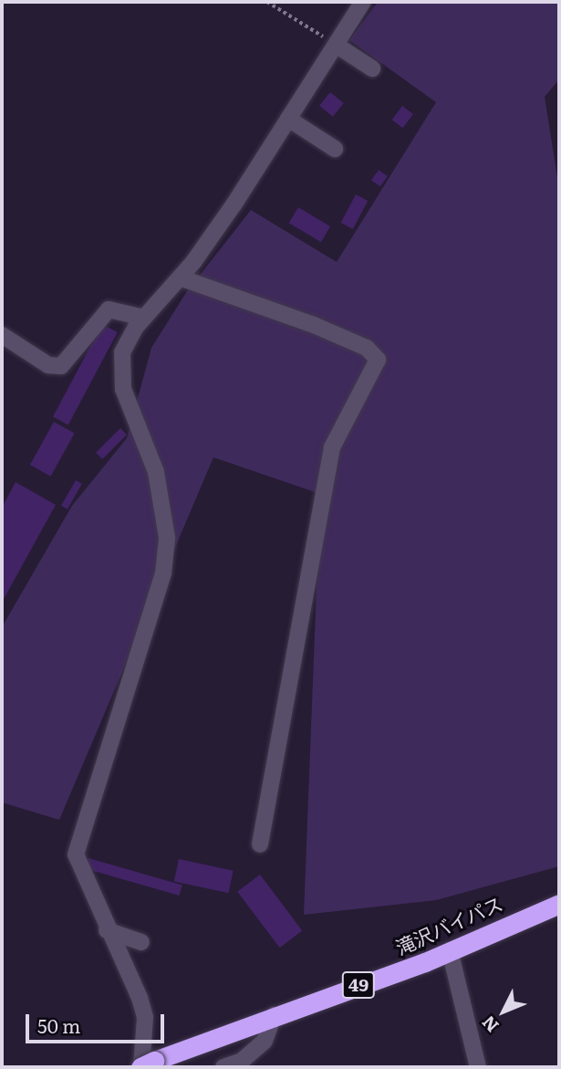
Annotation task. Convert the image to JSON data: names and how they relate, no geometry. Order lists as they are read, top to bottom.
{
  "streets": {
    "highway": ["滝沢バイパス", "49"]
  },
  "scale_bar": "50 m",
  "north": "bottom left"
}
